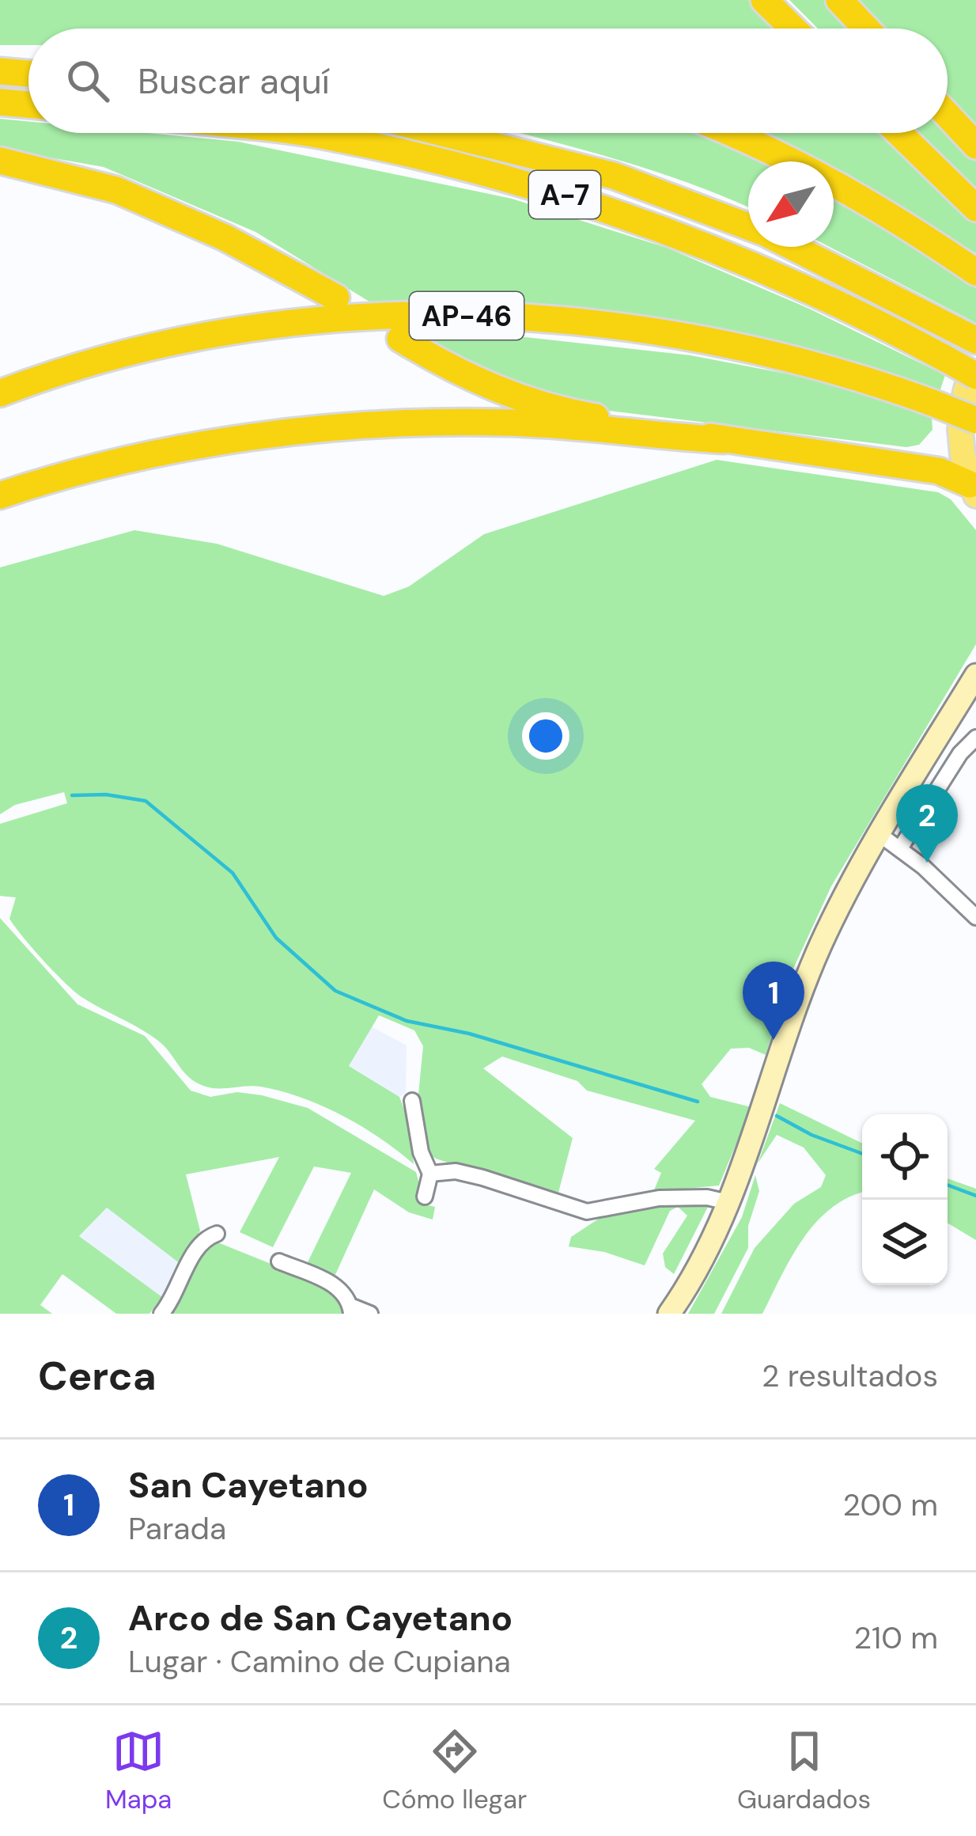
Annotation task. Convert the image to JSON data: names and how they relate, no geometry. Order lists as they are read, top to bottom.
{
  "streets": {
    "highway": ["A-7", "AP-46"]
  },
  "crossings": [
    ["A-7", "AP-46"]
  ],
  "north": "bottom left",
  "page": {
    "search": "Buscar aquí",
    "pins": ["2", "1"],
    "heading": ["Cerca", "2 resultados"],
    "list": [
      {
        "mark": "1",
        "name": "San Cayetano",
        "note": "Parada",
        "value": "200 m"
      },
      {
        "mark": "2",
        "name": "Arco de San Cayetano",
        "note": "Lugar · Camino de Cupiana",
        "value": "210 m"
      }
    ],
    "nav": ["Mapa", "Cómo llegar", "Guardados"]
  }
}
